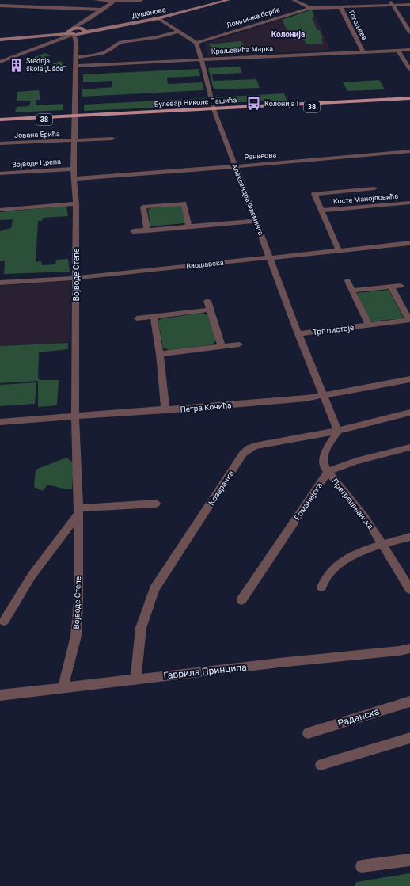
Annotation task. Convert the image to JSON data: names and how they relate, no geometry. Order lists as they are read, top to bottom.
{
  "streets": {
    "main road": ["Душанова", "Булевар Николе Пашића", "38"],
    "street": [
      "Ломничке борбе",
      "Гогољева",
      "Краљевића Марка",
      "Јована Ерића",
      "Ранкеова",
      "Војводе Црепа",
      "Косте Манојловића",
      "Александра Флеминга",
      "Варшавска",
      "Војводе Степе",
      "Трг пистоје",
      "Петра Кочића",
      "Козарачка",
      "Романијска",
      "Претрешњанска",
      "Гаврила Принципа",
      "Раданска"
    ]
  },
  "crossings": [
    ["Ломничке борбе", "Гогољева"],
    ["Ломничке борбе", "Александра Флеминга"],
    ["Гогољева", "Краљевића Марка"],
    ["Краљевића Марка", "Александра Флеминга"],
    ["Краљевића Марка", "Војводе Степе"],
    ["Булевар Николе Пашића", "Александра Флеминга"],
    ["Булевар Николе Пашића", "Војводе Степе"],
    ["Јована Ерића", "Војводе Степе"],
    ["Ранкеова", "Александра Флеминга"],
    ["Ранкеова", "Војводе Степе"],
    ["Војводе Црепа", "Војводе Степе"],
    ["Косте Манојловића", "Варшавска"],
    ["Александра Флеминга", "Варшавска"],
    ["Александра Флеминга", "Трг пистоје"],
    ["Александра Флеминга", "Петра Кочића"],
    ["Варшавска", "Војводе Степе"],
    ["Војводе Степе", "Петра Кочића"],
    ["Војводе Степе", "Гаврила Принципа"],
    ["Козарачка", "Гаврила Принципа"],
    ["Романијска", "Претрешњанска"]
  ],
  "districts": ["Колонија"],
  "places": {
    "building": ["Srednja škola „Ušće”"],
    "bus stop": ["Колонија I"]
  }
}
